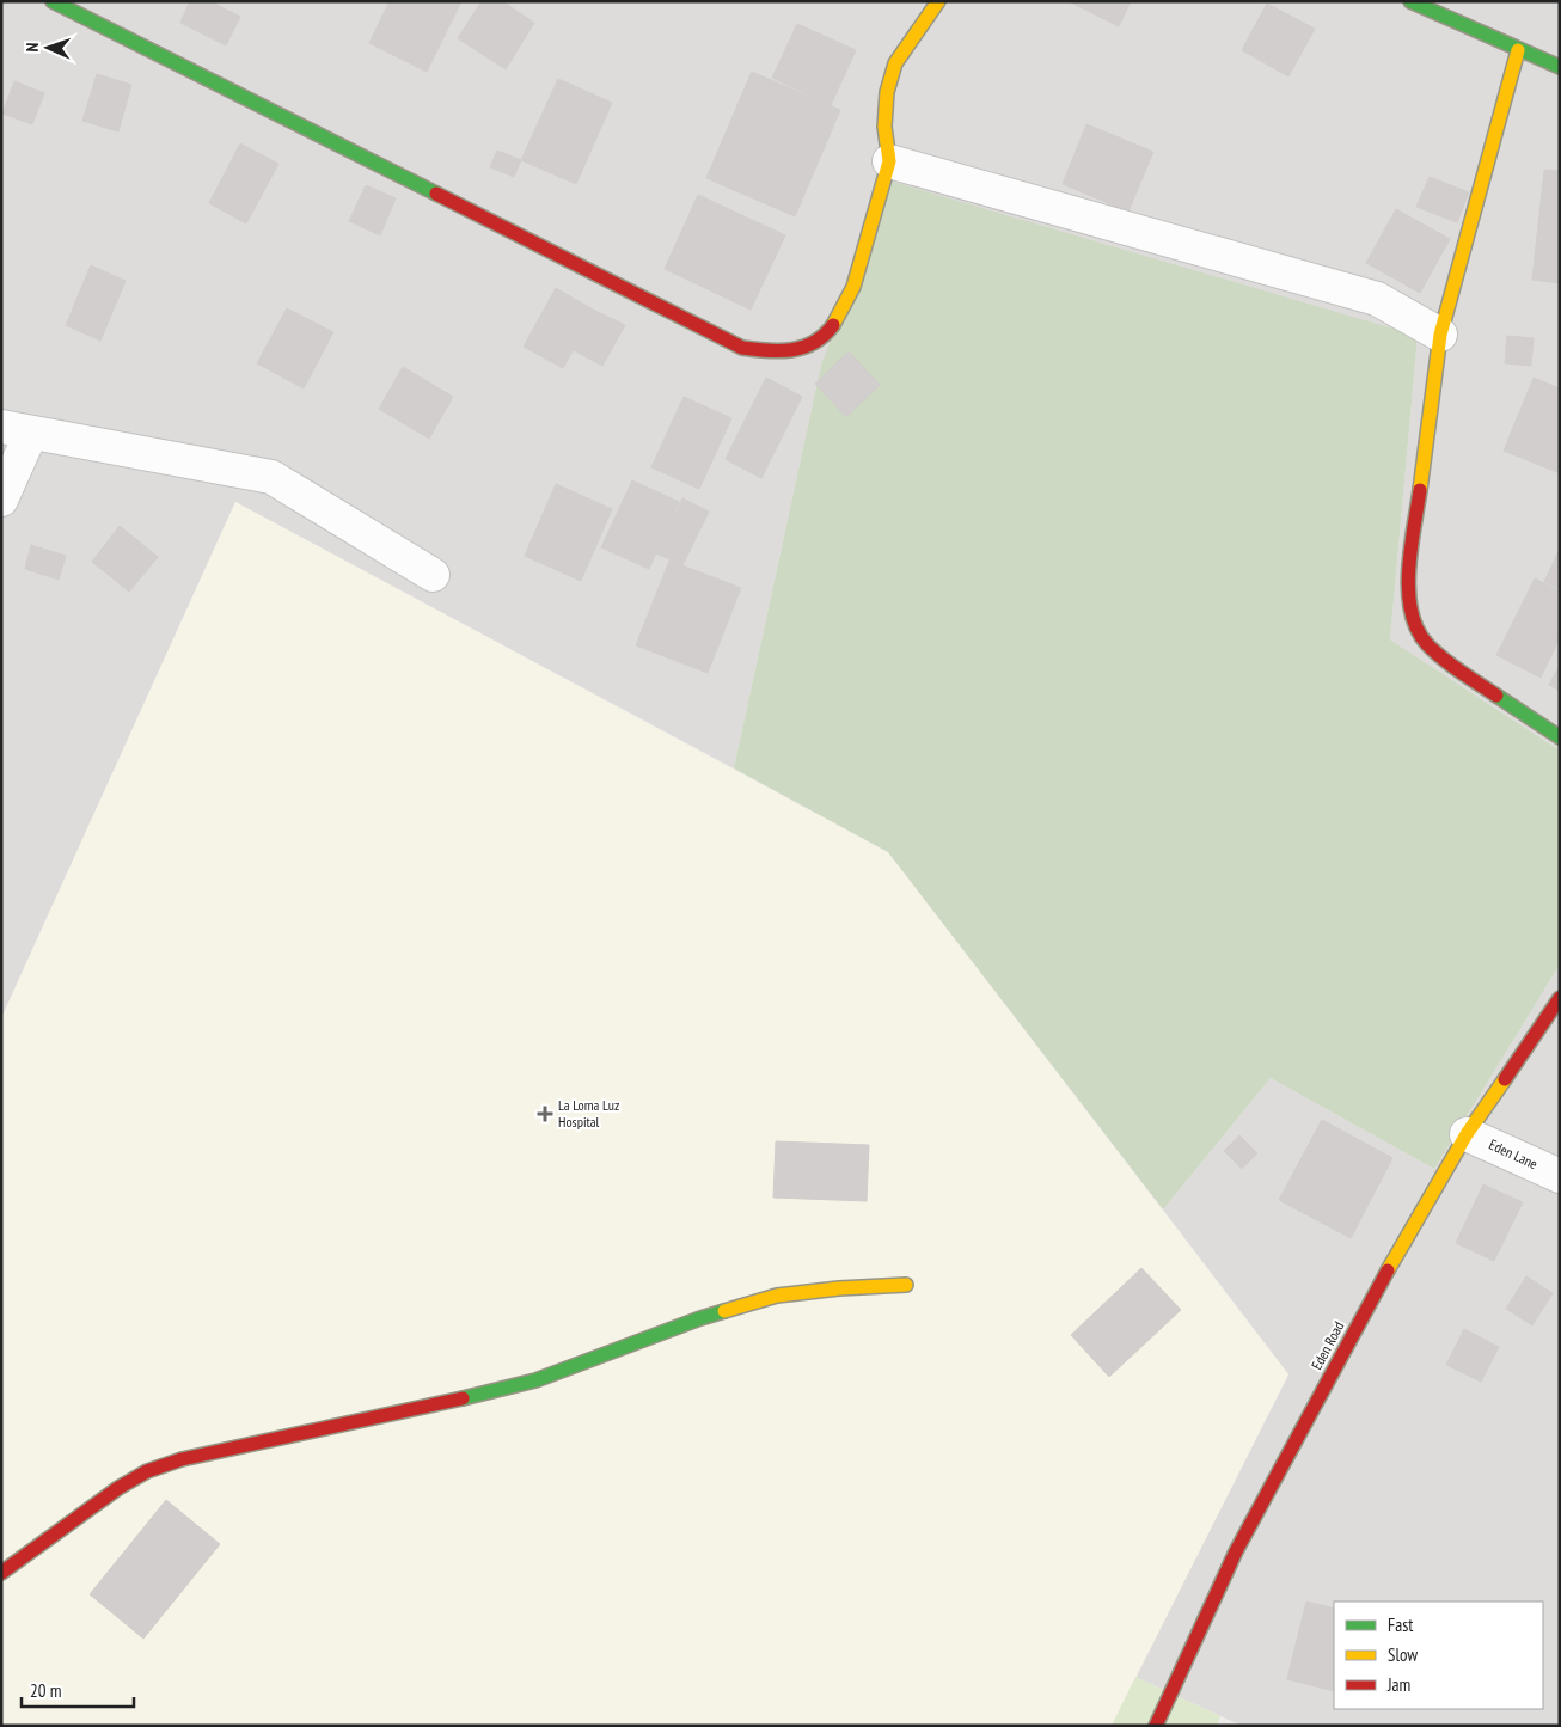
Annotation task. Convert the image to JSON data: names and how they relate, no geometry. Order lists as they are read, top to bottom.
{
  "streets": {
    "street": ["Eden Lane", "Eden Road"]
  },
  "crossings": [
    ["Eden Lane", "Eden Road"]
  ],
  "places": {
    "health": ["La Loma Luz Hospital"]
  },
  "legend": ["Fast", "Slow", "Jam"],
  "scale_bar": "20 m",
  "north": "left"
}
